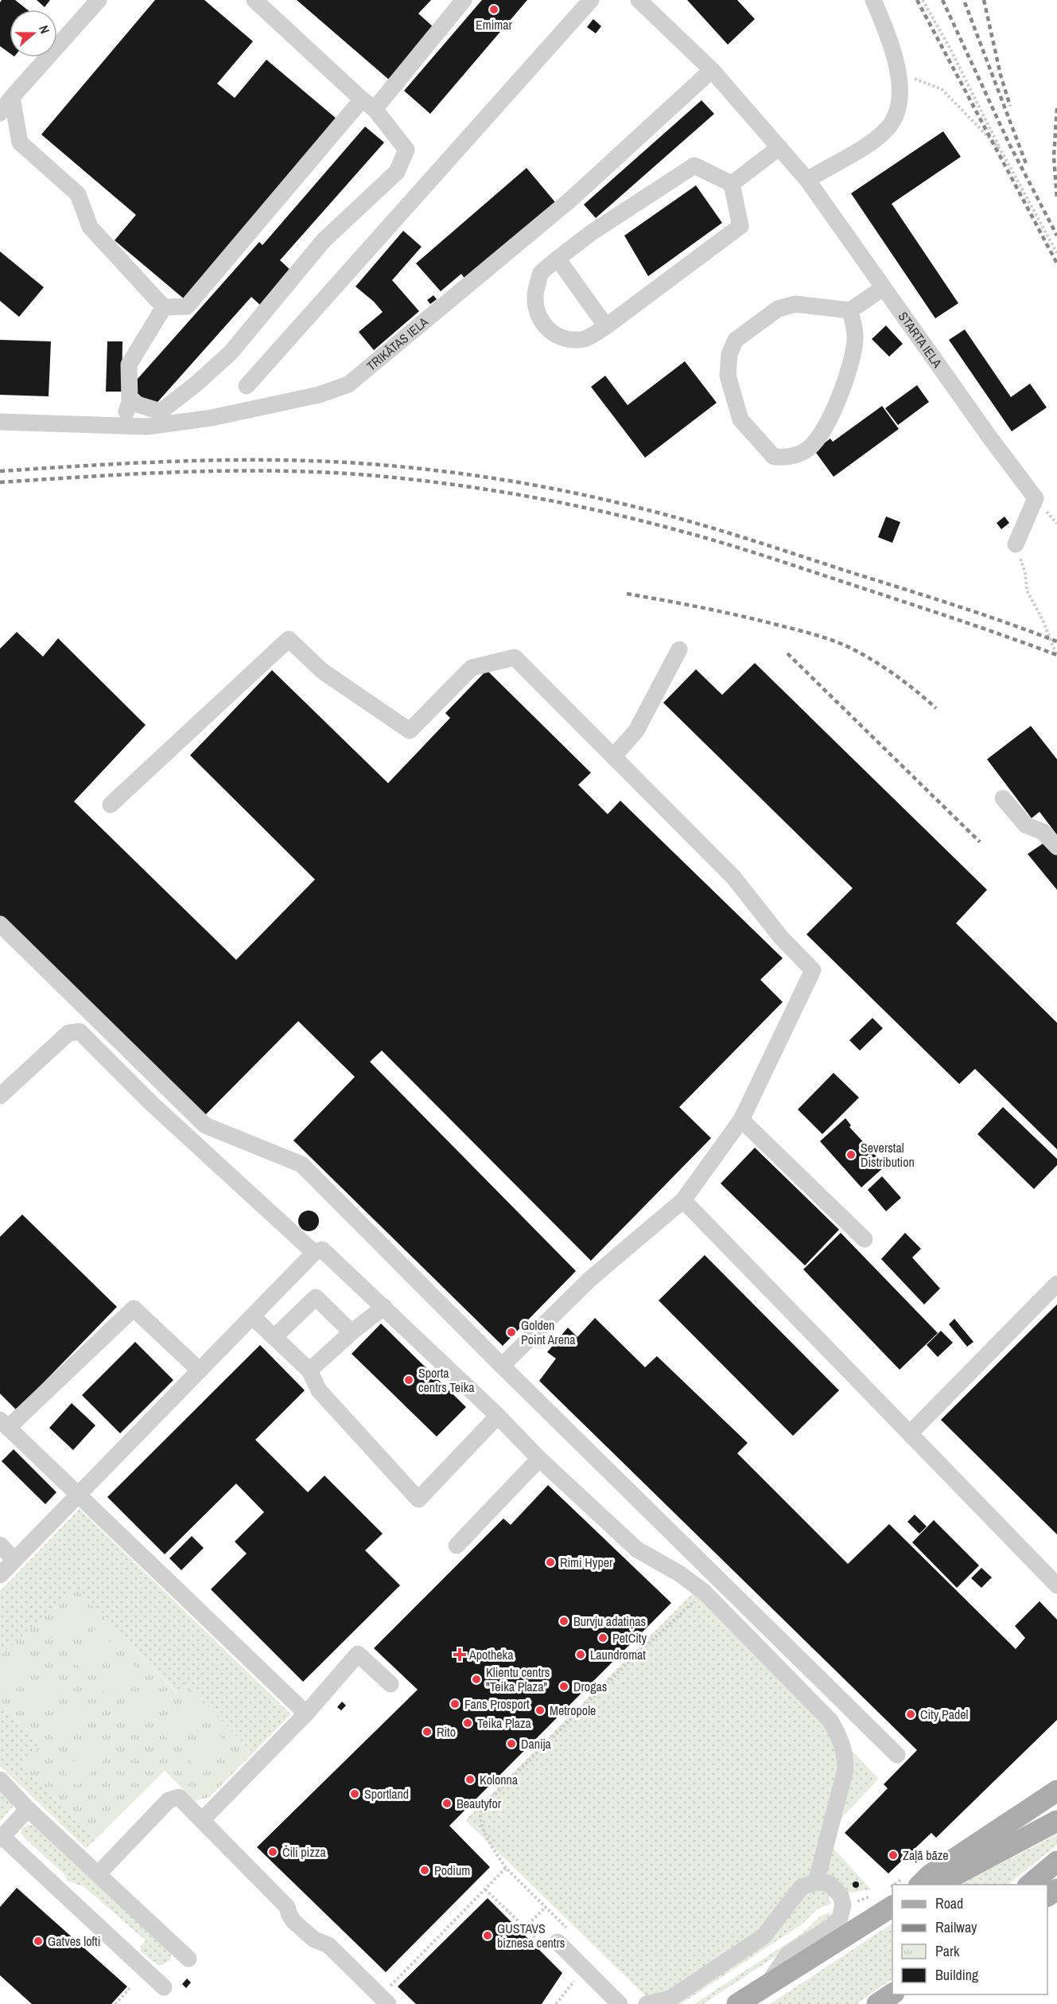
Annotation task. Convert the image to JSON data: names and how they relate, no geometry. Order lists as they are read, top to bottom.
{
  "streets": {
    "street": ["STARTA IELA", "TRIKĀTAS IELA"]
  },
  "crossings": [
    ["STARTA IELA", "TRIKĀTAS IELA"]
  ],
  "places": {
    "other": [
      "Emimar",
      "Severstal Distribution",
      "Golden Point Arena",
      "Sporta centrs Teika",
      "Rimi Hyper",
      "Burvju adatiņas",
      "PetCity",
      "Laundromat",
      "Klientu centrs \"Teika Plaza\"",
      "Drogas",
      "Fans Prosport",
      "Metropole",
      "City Padel",
      "Teika Plaza",
      "Rito",
      "Danija",
      "Kolonna",
      "Sportland",
      "Beautyfor",
      "Čili pizza",
      "Zaļā bāze",
      "Podium",
      "GUSTAVS biznesa centrs",
      "Gatves lofti"
    ],
    "health": ["Apotheka"]
  },
  "legend": [
    "Road",
    "Railway",
    "Park",
    "Building"
  ],
  "north": "right"
}
